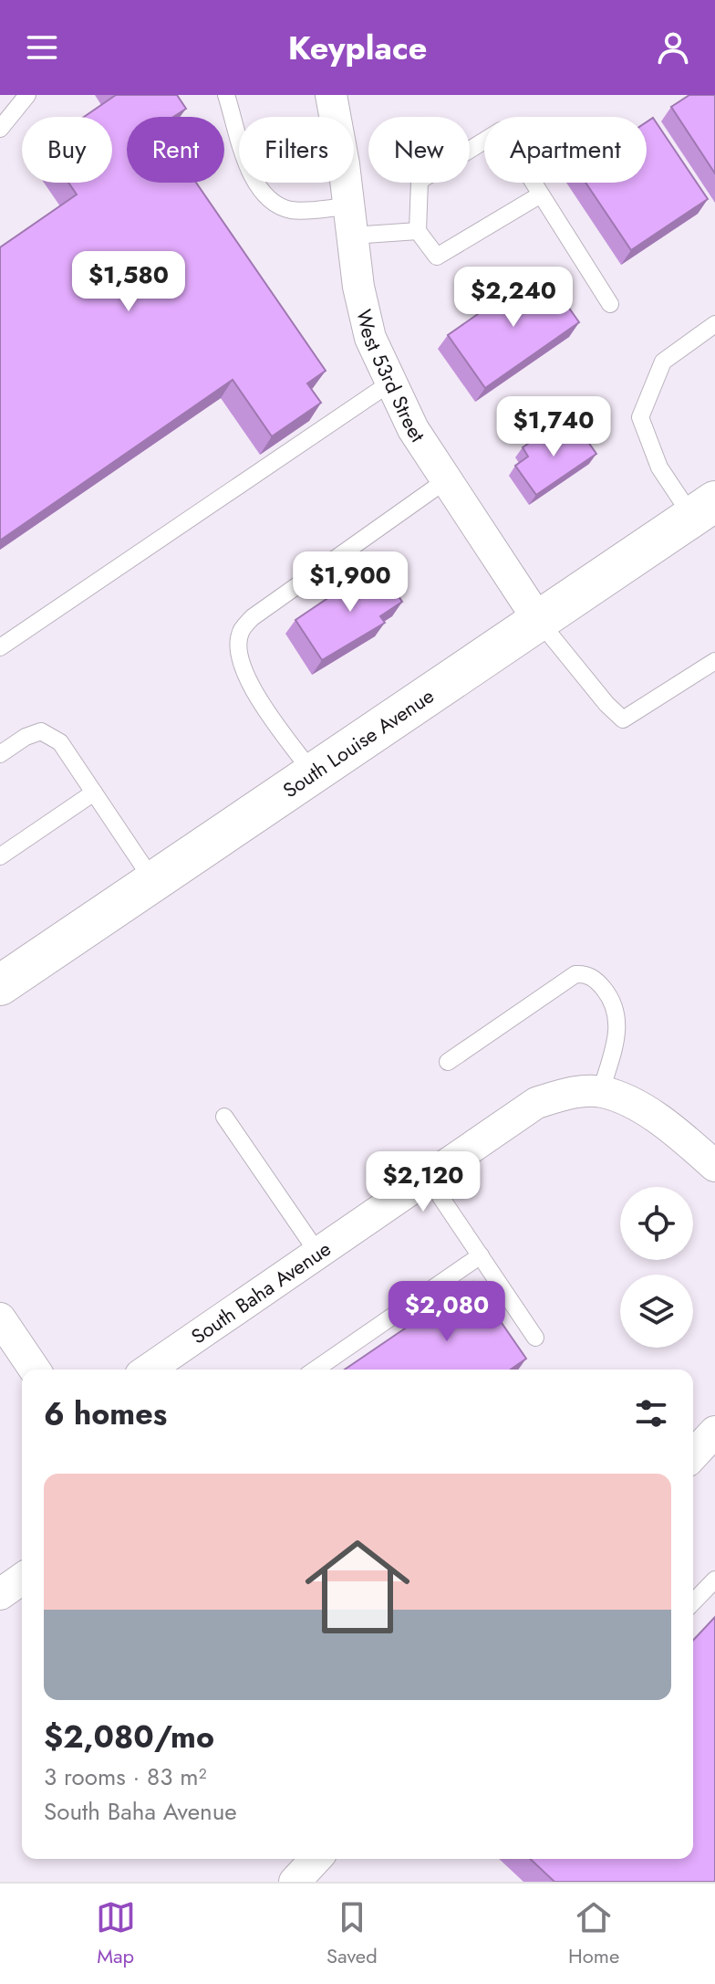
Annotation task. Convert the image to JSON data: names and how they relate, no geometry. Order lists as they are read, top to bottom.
{
  "streets": {
    "main road": ["South Louise Avenue"],
    "street": ["West 53rd Street", "South Baha Avenue"]
  },
  "crossings": [
    ["West 53rd Street", "South Louise Avenue"]
  ],
  "page": {
    "header": "Keyplace",
    "chip": [
      "Buy",
      "Rent",
      "Filters",
      "New",
      "Apartment"
    ],
    "price": [
      "$1,580",
      "$2,240",
      "$1,740",
      "$1,900",
      "$2,120",
      "$2,080"
    ],
    "heading": "6 homes",
    "list": [
      {
        "name": "$2,080/mo",
        "note": "3 rooms · 83 m² · South Baha Avenue"
      }
    ],
    "tabs": ["Map", "Saved", "Home"]
  }
}
